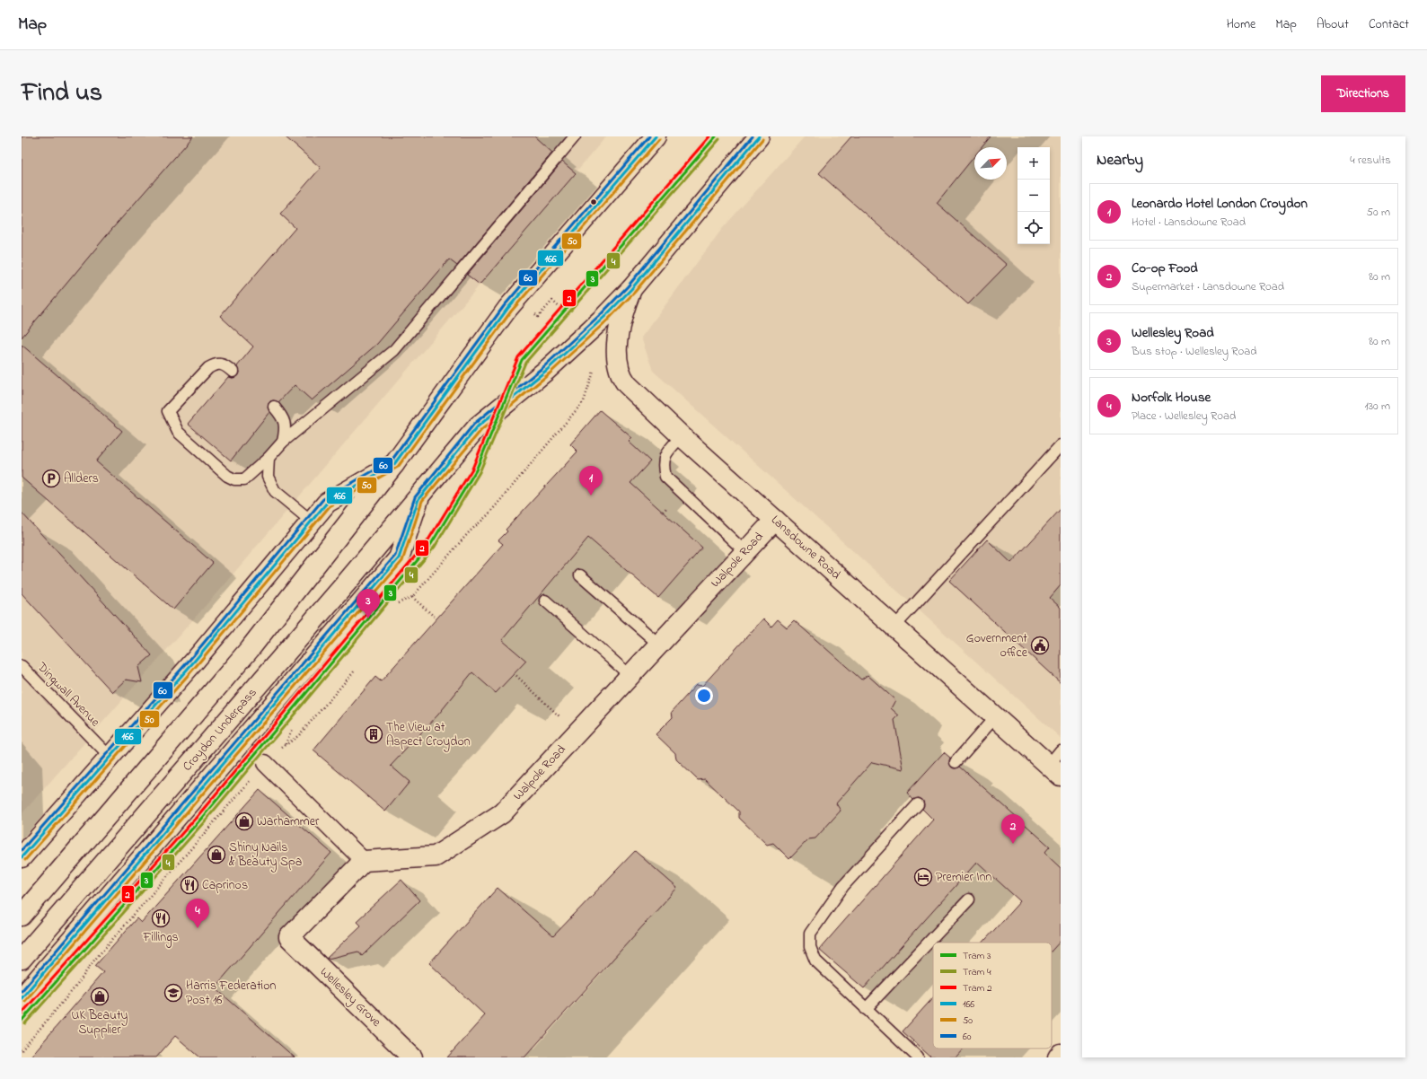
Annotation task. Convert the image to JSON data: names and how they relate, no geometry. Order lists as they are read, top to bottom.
{
  "streets": {
    "street": [
      "Lansdowne Road",
      "Walpole Road",
      "Croydon Underpass",
      "Wellesley Grove"
    ],
    "lane": ["Dingwall Avenue"]
  },
  "crossings": [
    ["Lansdowne Road", "Walpole Road"],
    ["Lansdowne Road", "Croydon Underpass"],
    ["Walpole Road", "Wellesley Grove"]
  ],
  "places": {
    "parking": ["Allders"],
    "public building": ["Government office"],
    "building": ["The View at Aspect Croydon"],
    "shop": ["Warhammer", "Shiny Nails & Beauty Spa", "UK Beauty Supplier"],
    "hotel": ["Premier Inn"],
    "restaurant": ["Caprinos", "Fillings"],
    "school or university": ["Harris Federation Post 16"]
  },
  "lines": [
    "tram line 3",
    "tram line 2",
    "transit line 166",
    "transit line 60",
    "tram line 4",
    "transit line 50"
  ],
  "legend": [
    "Tram 3",
    "Tram 4",
    "Tram 2",
    "166",
    "50",
    "60"
  ],
  "north": "top right",
  "page": {
    "header": "Map",
    "nav": [
      "Home",
      "Map",
      "About",
      "Contact"
    ],
    "title": "Find us",
    "buttons": "Directions",
    "heading": ["Nearby", "4 results"],
    "map_buttons": ["+", "−"],
    "list": [
      {
        "mark": "1",
        "name": "Leonardo Hotel London Croydon",
        "note": "Hotel · Lansdowne Road",
        "value": "50 m"
      },
      {
        "mark": "2",
        "name": "Co-op Food",
        "note": "Supermarket · Lansdowne Road",
        "value": "80 m"
      },
      {
        "mark": "3",
        "name": "Wellesley Road",
        "note": "Bus stop · Wellesley Road",
        "value": "80 m"
      },
      {
        "mark": "4",
        "name": "Norfolk House",
        "note": "Place · Wellesley Road",
        "value": "130 m"
      }
    ],
    "pins": [
      "1",
      "3",
      "2",
      "4"
    ]
  }
}
